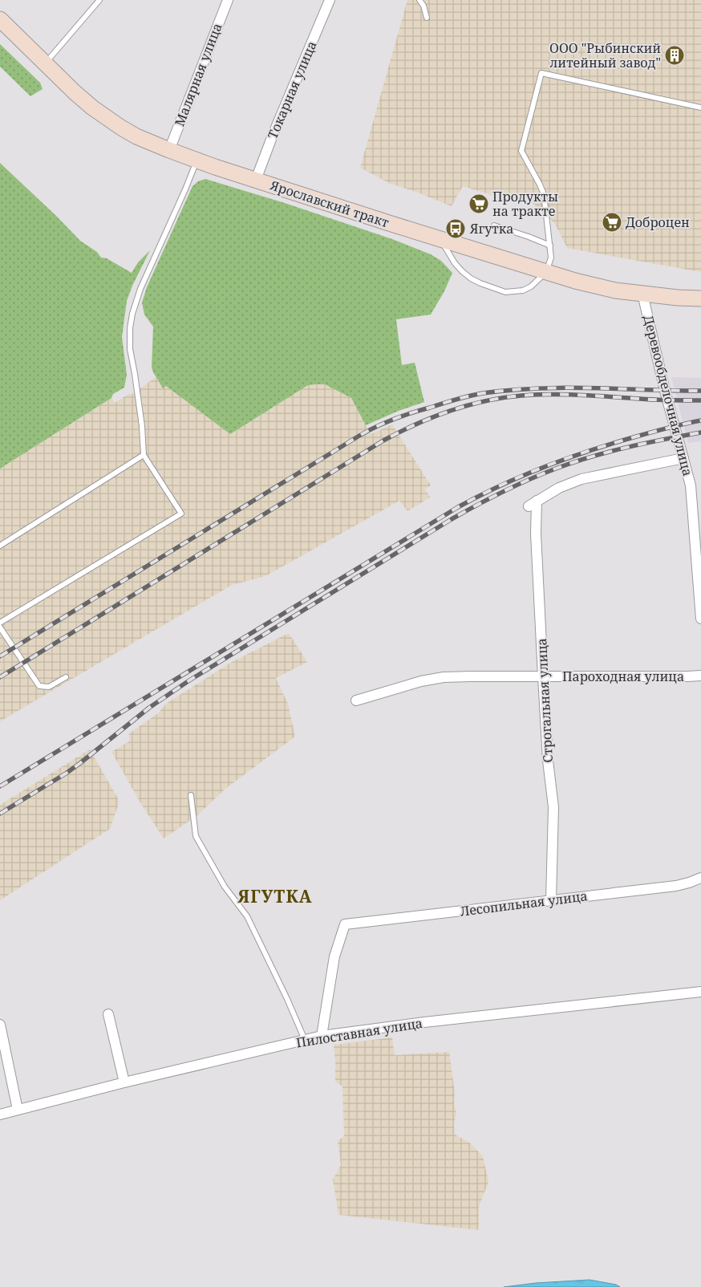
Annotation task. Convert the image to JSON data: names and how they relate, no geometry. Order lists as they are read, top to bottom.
{
  "streets": {
    "street": [
      "Малярная улица",
      "Токарная улица",
      "Ярославский тракт",
      "Деревообделочная улица",
      "Пароходная улица",
      "Строгальная улица",
      "Лесопильная улица",
      "Пилоставная улица"
    ]
  },
  "crossings": [
    ["Малярная улица", "Ярославский тракт"],
    ["Токарная улица", "Ярославский тракт"],
    ["Ярославский тракт", "Деревообделочная улица"],
    ["Деревообделочная улица", "Строгальная улица"],
    ["Пароходная улица", "Строгальная улица"],
    ["Строгальная улица", "Лесопильная улица"],
    ["Лесопильная улица", "Пилоставная улица"]
  ],
  "districts": ["ЯГУТКА"],
  "places": {
    "building": ["ООО \"Рыбинский литейный завод\""],
    "supermarket": ["Продукты на тракте", "Доброцен"],
    "bus stop": ["Ягутка"]
  }
}
